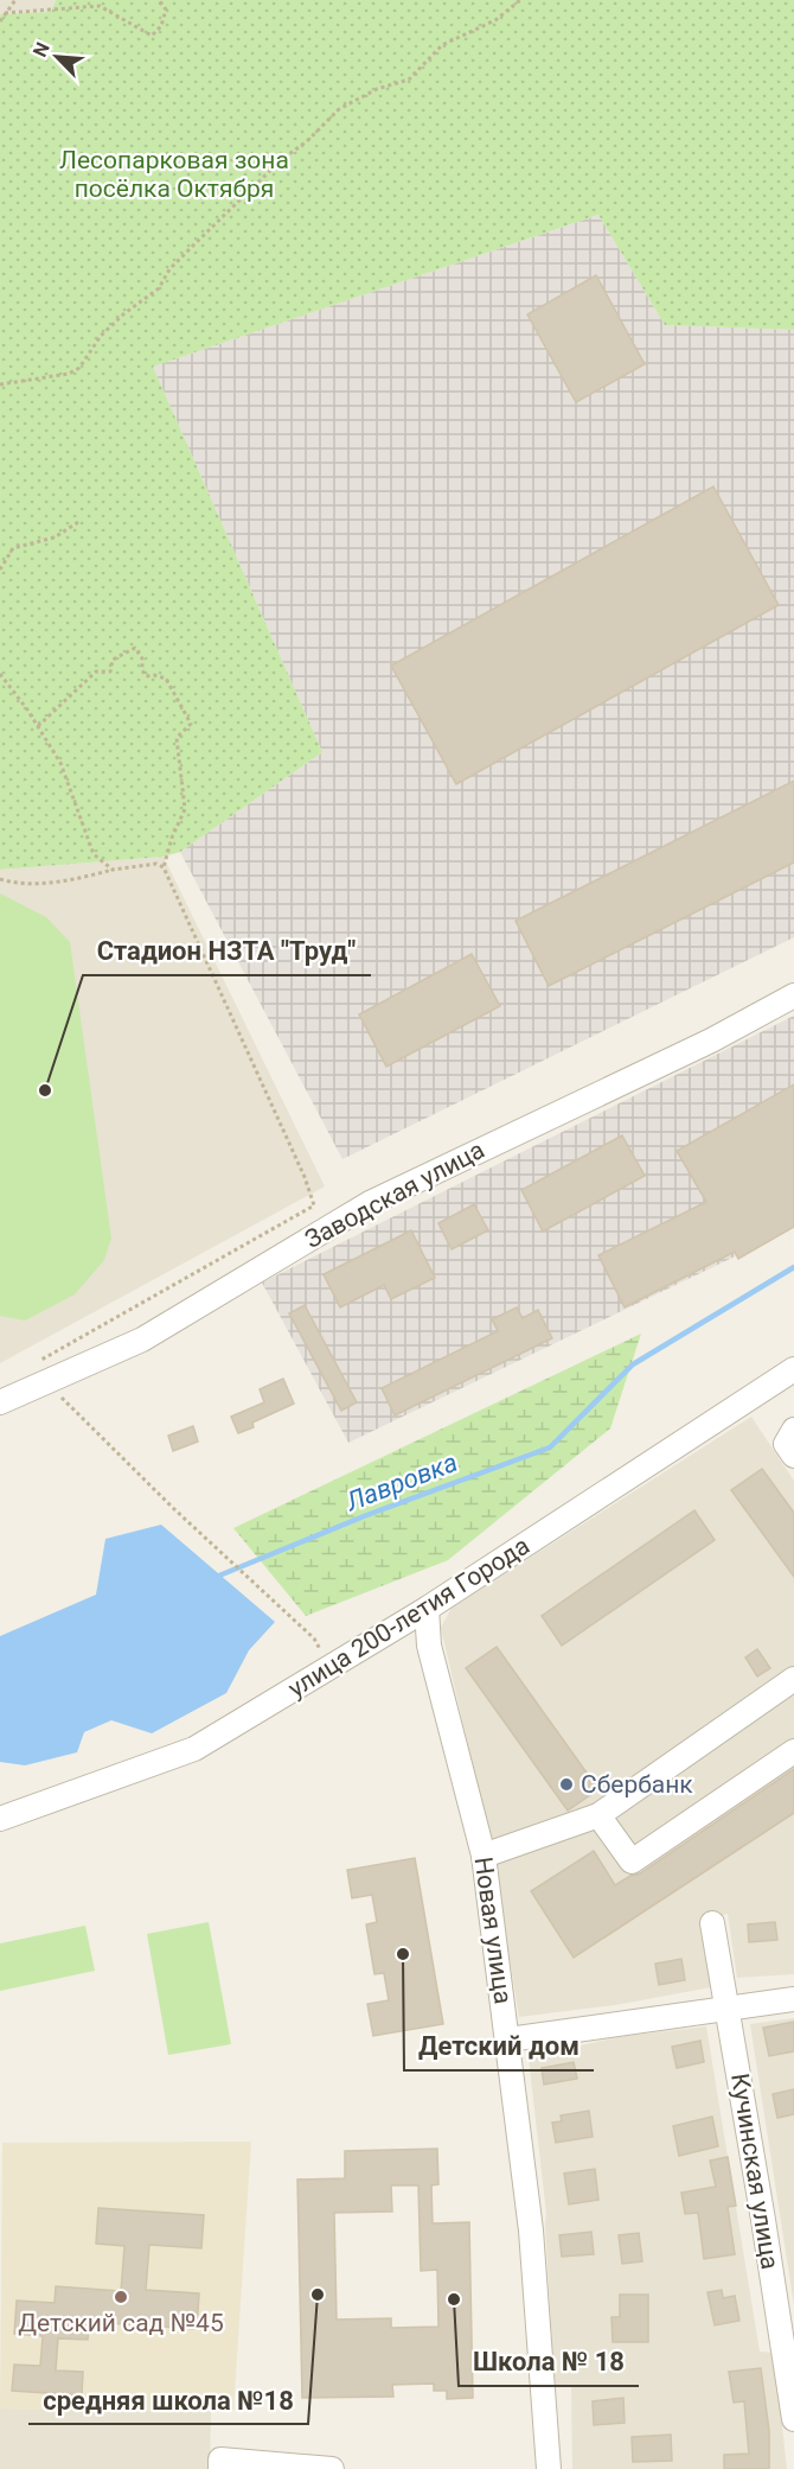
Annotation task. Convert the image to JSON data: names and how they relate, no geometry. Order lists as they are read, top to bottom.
{
  "streets": {
    "street": [
      "Заводская улица",
      "улица 200-летия Города",
      "Новая улица",
      "Кучинская улица"
    ]
  },
  "crossings": [
    ["улица 200-летия Города", "Новая улица"]
  ],
  "water": ["Лавровка"],
  "parks": ["Лесопарковая зона посёлка Октября"],
  "places": [
    "Стадион НЗТА \"Труд\"",
    "Сбербанк",
    "Детский дом",
    "средняя школа №18",
    "Детский сад №45",
    "Школа № 18"
  ],
  "north": "top left"
}
